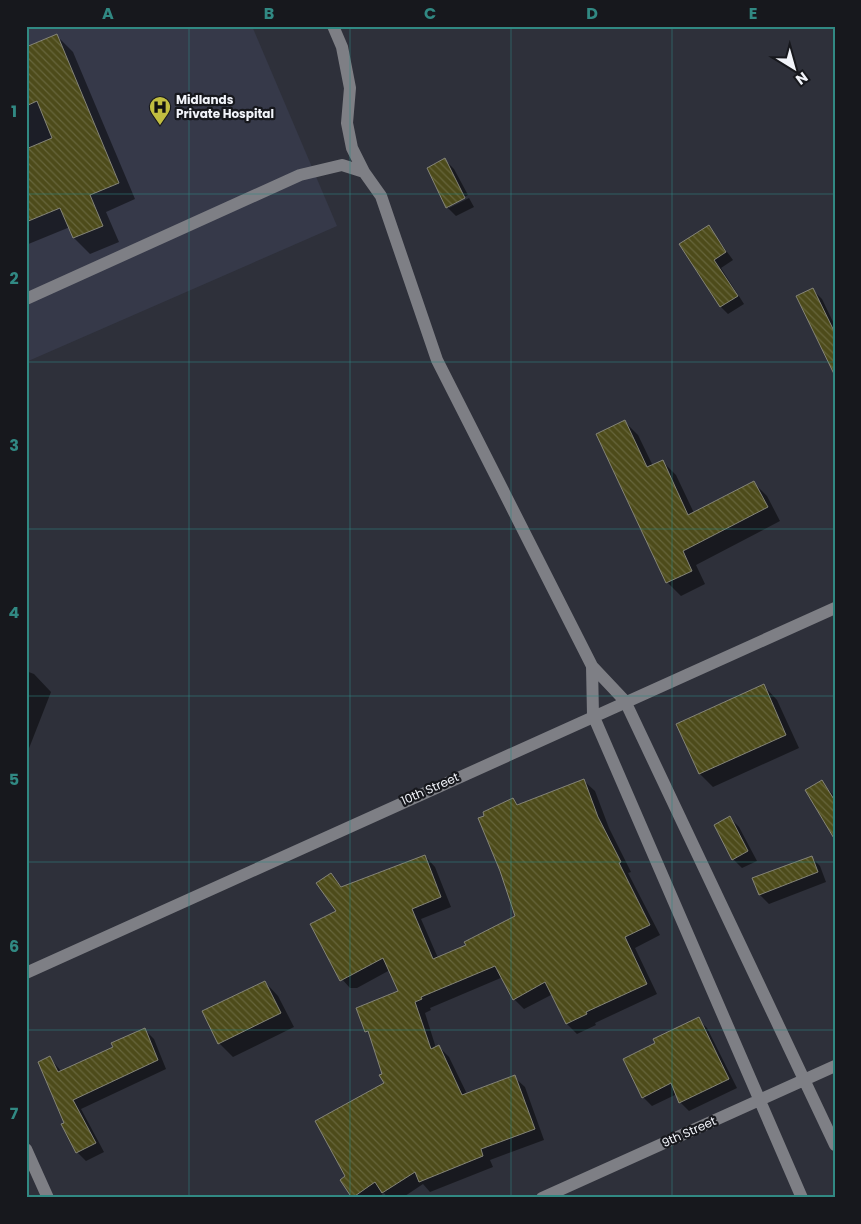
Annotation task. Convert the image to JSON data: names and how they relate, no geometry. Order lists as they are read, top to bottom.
{
  "streets": {
    "street": ["10th Street", "9th Street"]
  },
  "places": {
    "hospital": ["Midlands Private Hospital"]
  },
  "north": "bottom right",
  "grid": {
    "columns": [
      "A",
      "B",
      "C",
      "D",
      "E"
    ],
    "rows": [
      "1",
      "2",
      "3",
      "4",
      "5",
      "6",
      "7"
    ]
  }
}
